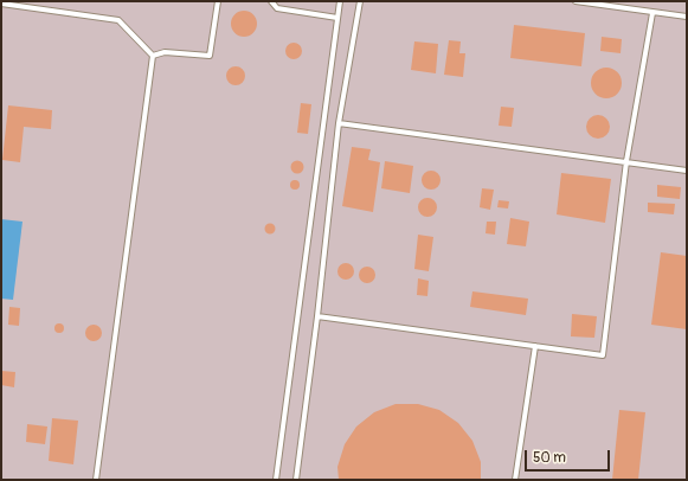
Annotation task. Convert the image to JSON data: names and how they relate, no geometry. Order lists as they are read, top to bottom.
{
  "scale_bar": "50 m"
}
